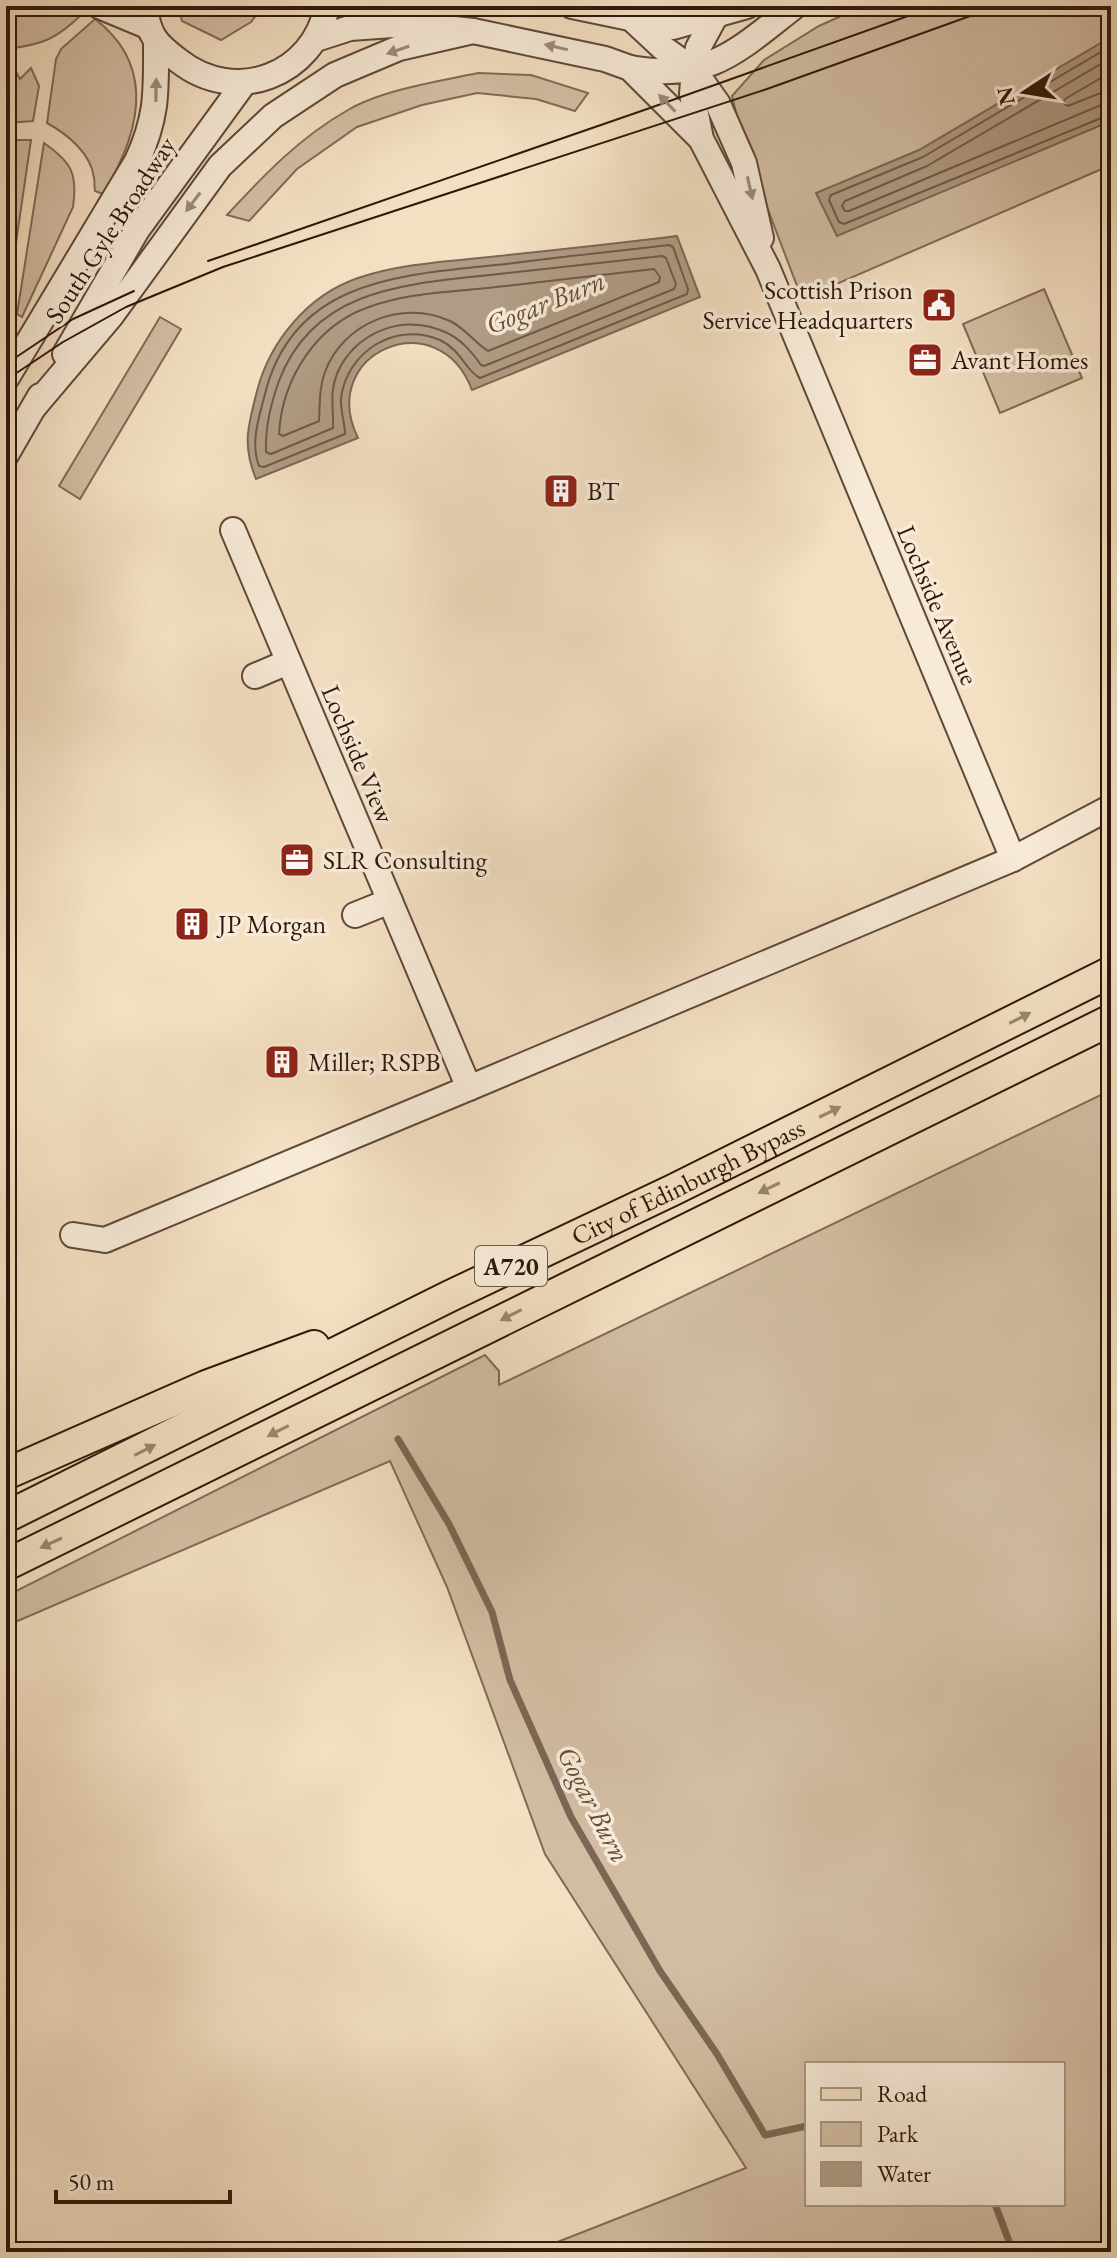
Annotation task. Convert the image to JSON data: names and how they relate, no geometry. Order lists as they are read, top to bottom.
{
  "streets": {
    "main road": ["City of Edinburgh Bypass", "A720"],
    "street": ["South Gyle Broadway", "Lochside Avenue", "Lochside View"]
  },
  "crossings": [
    ["City of Edinburgh Bypass", "A720"]
  ],
  "water": ["Gogar Burn"],
  "places": {
    "public building": ["Scottish Prison Service Headquarters"],
    "office": ["Avant Homes", "SLR Consulting"],
    "building": ["BT", "JP Morgan", "Miller; RSPB"]
  },
  "legend": ["Road", "Park", "Water"],
  "scale_bar": "50 m",
  "north": "left"
}
